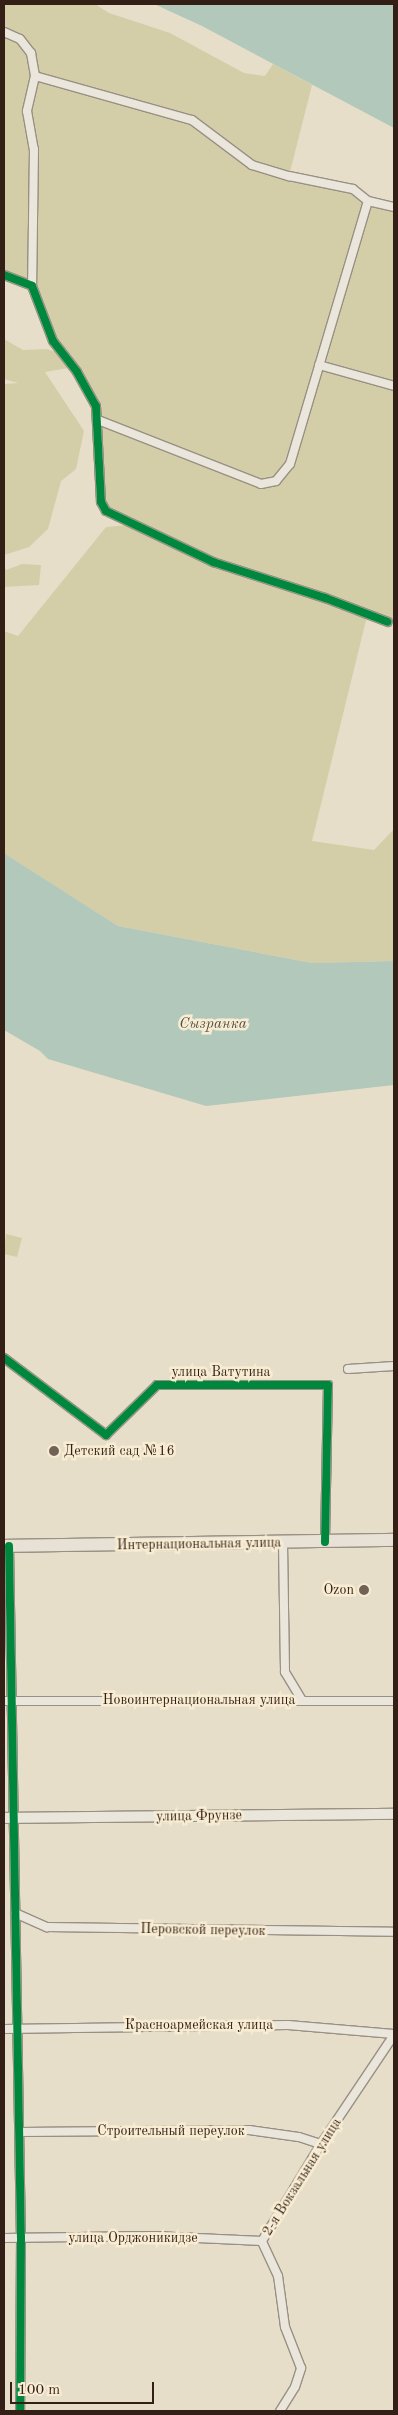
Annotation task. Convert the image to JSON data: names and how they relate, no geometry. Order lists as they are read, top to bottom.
{
  "streets": {
    "main road": ["Интернациональная улица"],
    "street": [
      "улица Ватутина",
      "Новоинтернациональная улица",
      "улица Фрунзе",
      "Перовской переулок",
      "Красноармейская улица",
      "Строительный переулок",
      "2-я Вокзальная улица",
      "улица Орджоникидзе"
    ]
  },
  "crossings": [
    ["улица Ватутина", "Интернациональная улица"],
    ["Красноармейская улица", "2-я Вокзальная улица"],
    ["Строительный переулок", "2-я Вокзальная улица"],
    ["2-я Вокзальная улица", "улица Орджоникидзе"]
  ],
  "water": ["Сызранка"],
  "places": ["Детский сад №16", "Ozon"],
  "scale_bar": "100 m"
}
